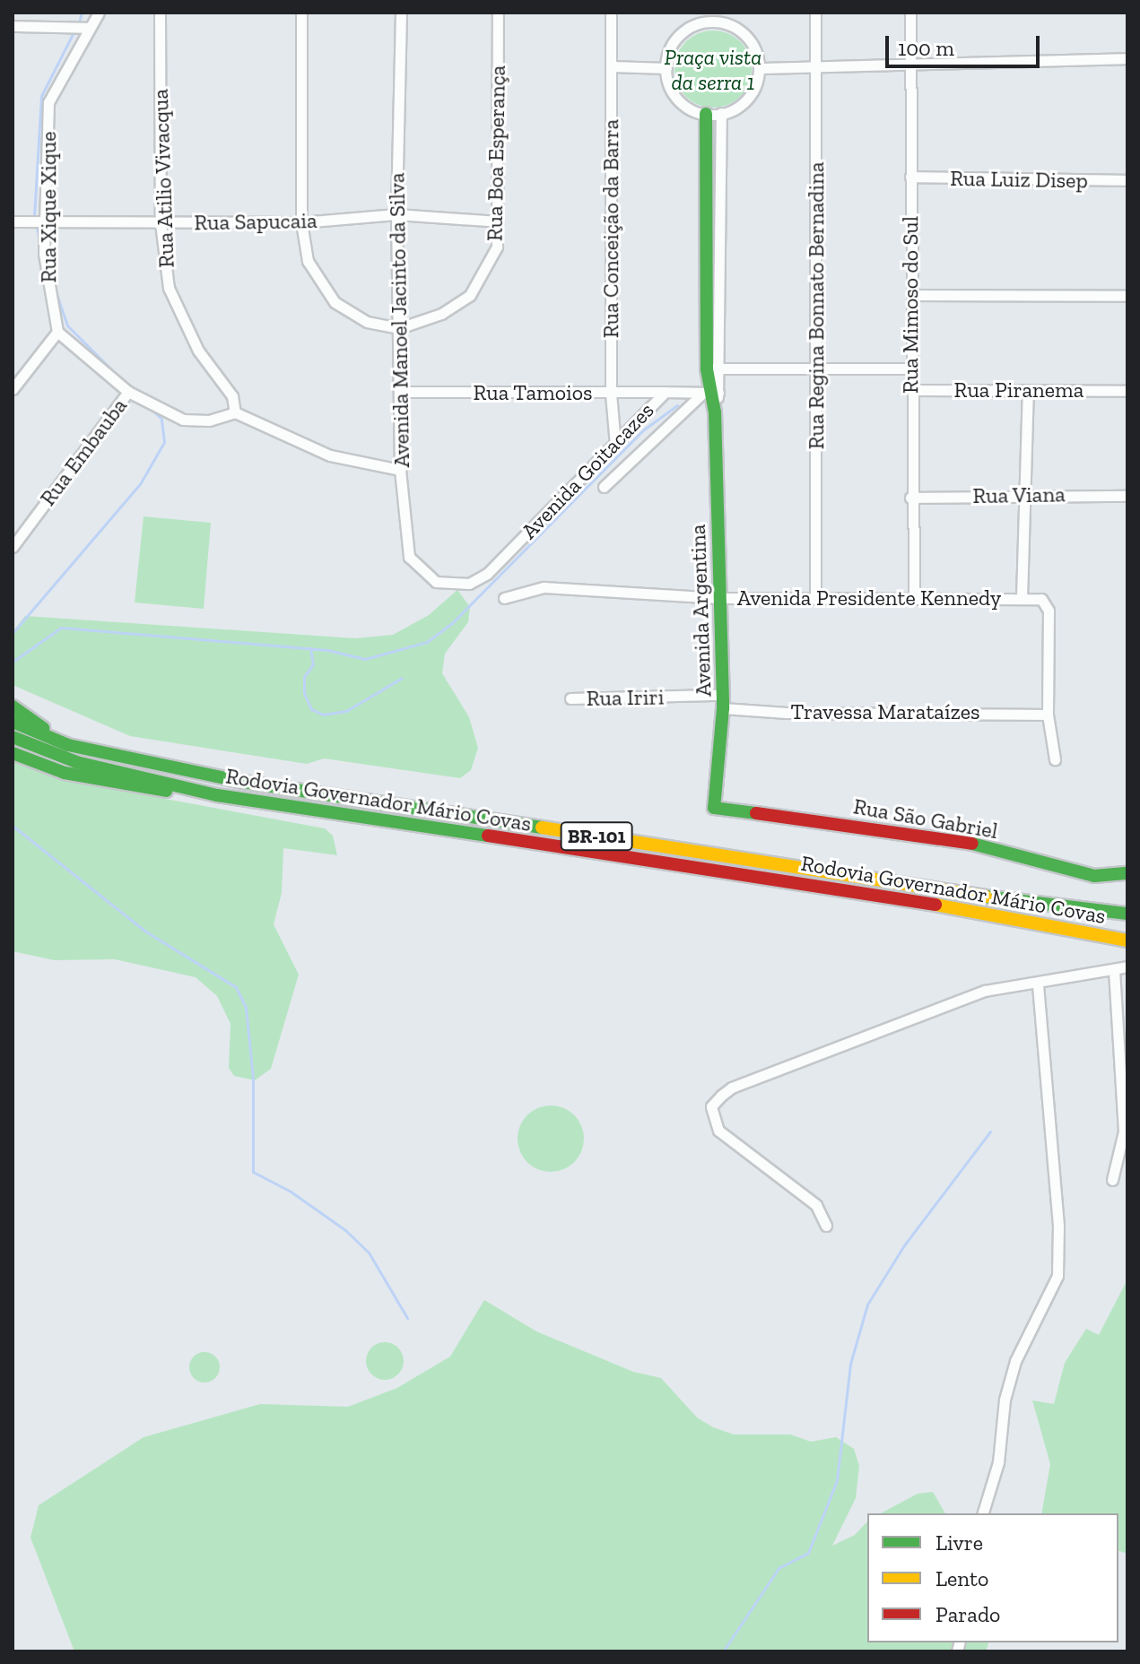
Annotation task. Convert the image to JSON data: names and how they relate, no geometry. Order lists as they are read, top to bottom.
{
  "streets": {
    "main road": [
      "Avenida Argentina",
      "Rodovia Governador Mário Covas",
      "Rua São Gabriel",
      "BR-101"
    ],
    "street": [
      "Rua Boa Esperança",
      "Rua Atilio Vivacqua",
      "Rua Luiz Disep",
      "Rua Xique Xique",
      "Rua Sapucaia",
      "Rua Conceição da Barra",
      "Rua Mimoso do Sul",
      "Rua Regina Bonnato Bernadina",
      "Avenida Manoel Jacinto da Silva",
      "Rua Piranema",
      "Rua Tamoios",
      "Rua Embauba",
      "Avenida Goitacazes",
      "Rua Viana",
      "Avenida Presidente Kennedy",
      "Rua Iriri",
      "Travessa Marataízes"
    ]
  },
  "crossings": [
    ["Rua Boa Esperança", "Rua Sapucaia"],
    ["Rua Boa Esperança", "Avenida Manoel Jacinto da Silva"],
    ["Rua Atilio Vivacqua", "Rua Sapucaia"],
    ["Rua Luiz Disep", "Rua Mimoso do Sul"],
    ["Rua Xique Xique", "Rua Sapucaia"],
    ["Rua Sapucaia", "Avenida Manoel Jacinto da Silva"],
    ["Rua Conceição da Barra", "Rua Tamoios"],
    ["Rua Conceição da Barra", "Avenida Goitacazes"],
    ["Rua Mimoso do Sul", "Rua Piranema"],
    ["Rua Mimoso do Sul", "Rua Viana"],
    ["Rua Mimoso do Sul", "Avenida Presidente Kennedy"],
    ["Rua Regina Bonnato Bernadina", "Avenida Presidente Kennedy"],
    ["Avenida Manoel Jacinto da Silva", "Rua Tamoios"],
    ["Avenida Manoel Jacinto da Silva", "Avenida Goitacazes"],
    ["Rua Tamoios", "Avenida Goitacazes"],
    ["Avenida Goitacazes", "Avenida Argentina"],
    ["Avenida Presidente Kennedy", "Avenida Argentina"],
    ["Avenida Argentina", "Rua Iriri"],
    ["Avenida Argentina", "Travessa Marataízes"],
    ["Avenida Argentina", "Rua São Gabriel"],
    ["Rua Iriri", "Travessa Marataízes"]
  ],
  "parks": ["Praça vista da serra 1"],
  "legend": ["Livre", "Lento", "Parado"],
  "scale_bar": "100 m"
}
